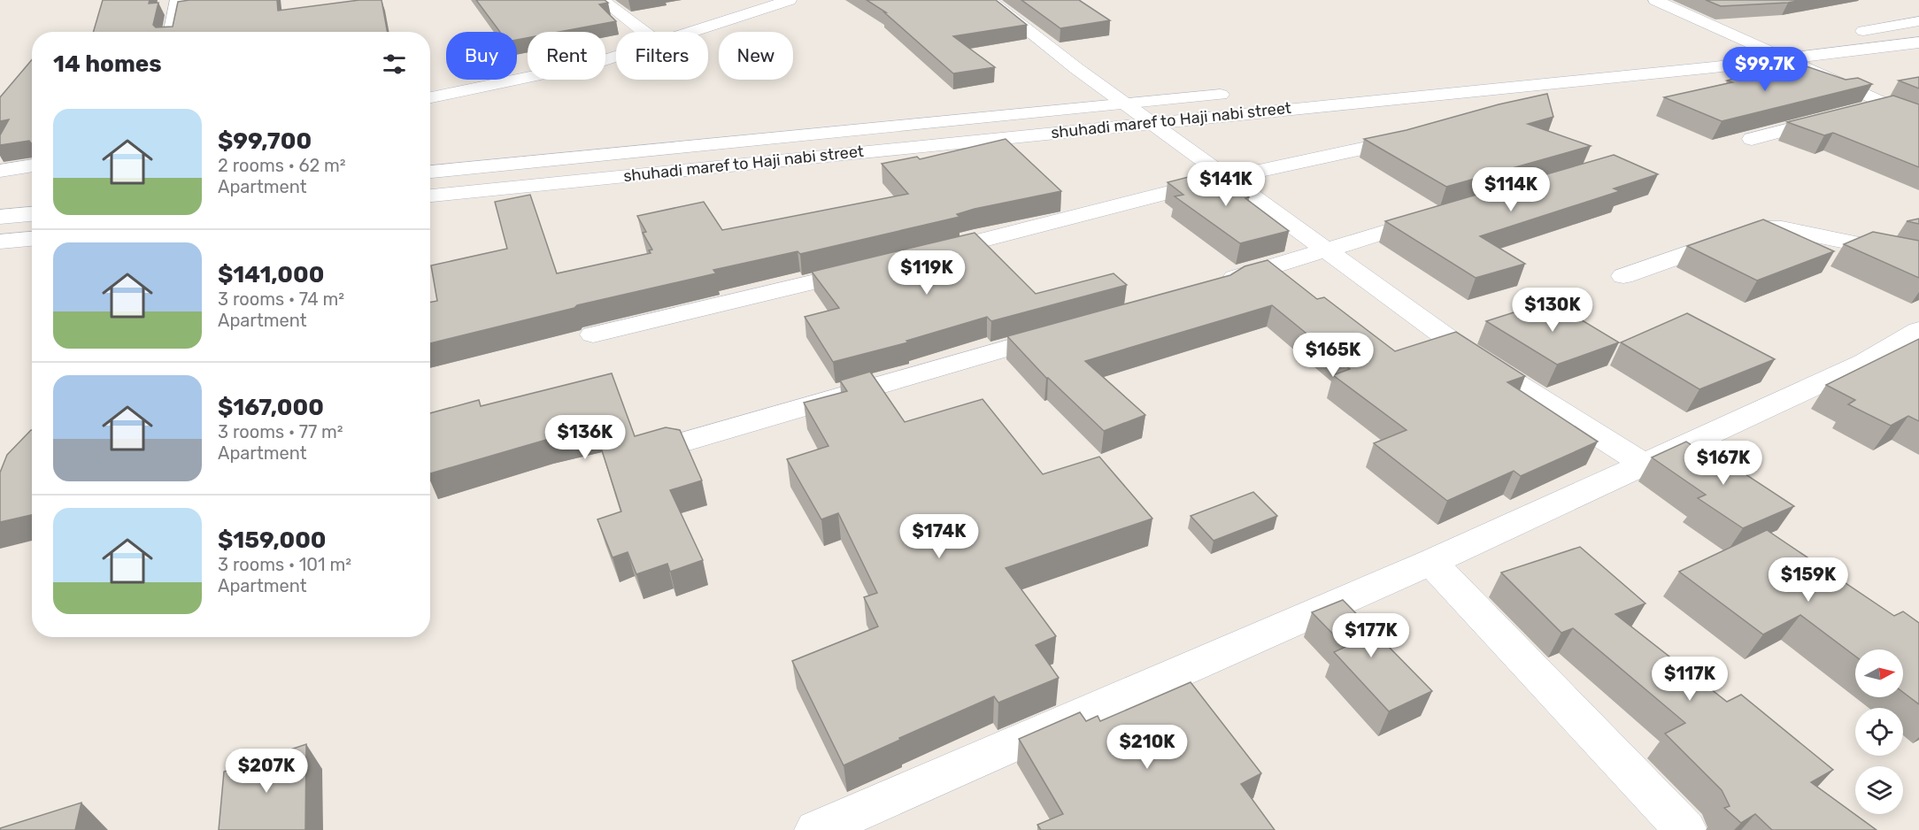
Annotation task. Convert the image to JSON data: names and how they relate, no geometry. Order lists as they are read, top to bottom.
{
  "streets": {
    "street": ["shuhadi maref to Haji nabi street"]
  },
  "north": "right",
  "page": {
    "chip": [
      "Buy",
      "Rent",
      "Filters",
      "New"
    ],
    "heading": "14 homes",
    "price": [
      "$99.7K",
      "$141K",
      "$114K",
      "$119K",
      "$130K",
      "$165K",
      "$136K",
      "$167K",
      "$174K",
      "$159K",
      "$177K",
      "$117K",
      "$210K",
      "$207K"
    ],
    "list": [
      {
        "name": "$99,700",
        "note": "2 rooms · 62 m² · Apartment"
      },
      {
        "name": "$141,000",
        "note": "3 rooms · 74 m² · Apartment"
      },
      {
        "name": "$167,000",
        "note": "3 rooms · 77 m² · Apartment"
      },
      {
        "name": "$159,000",
        "note": "3 rooms · 101 m² · Apartment"
      }
    ]
  }
}
